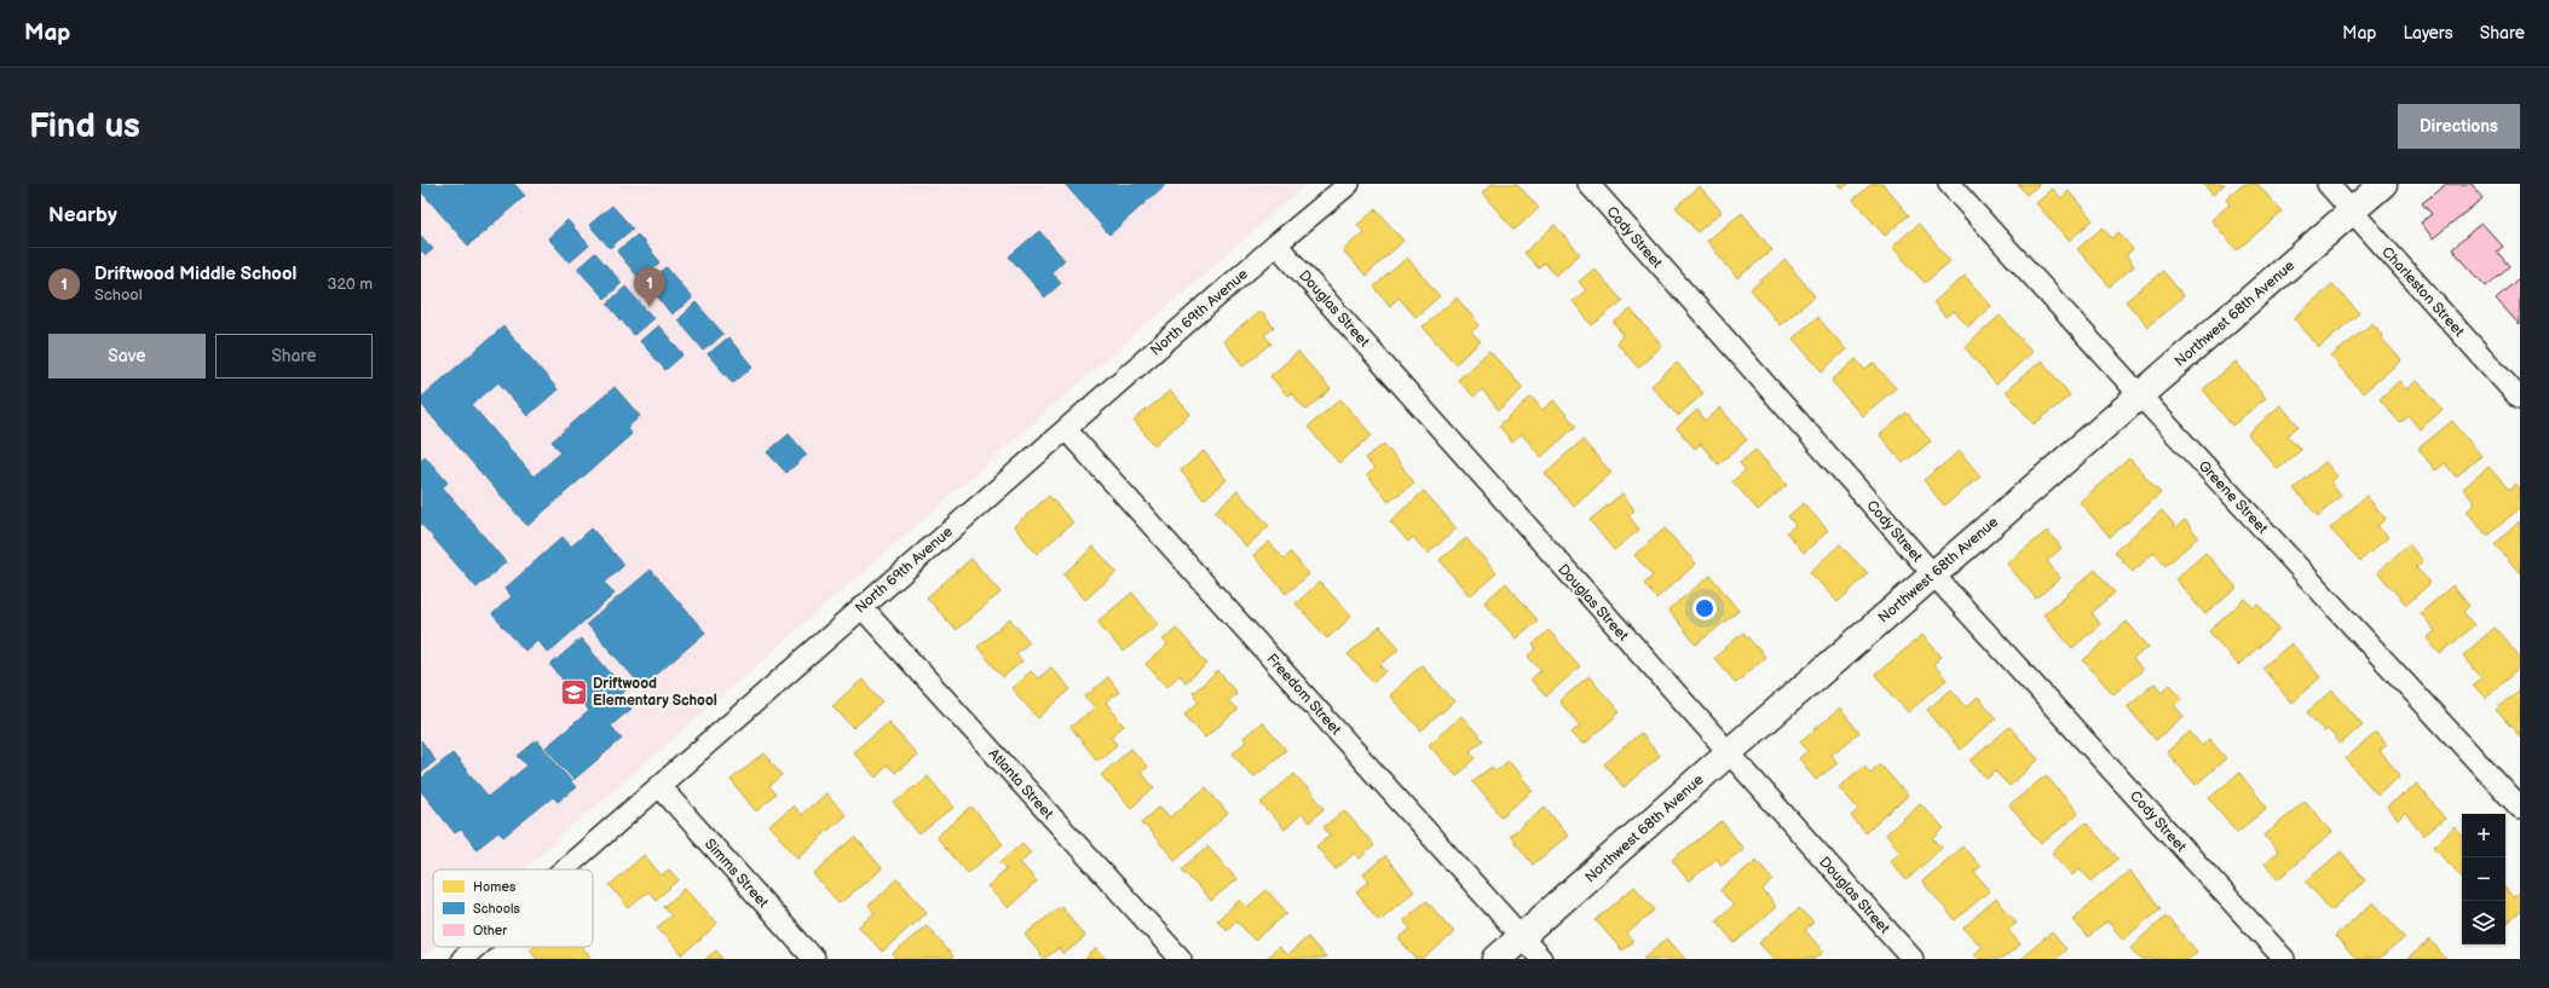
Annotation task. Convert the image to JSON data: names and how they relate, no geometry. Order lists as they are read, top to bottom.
{
  "streets": {
    "street": [
      "Cody Street",
      "Charleston Street",
      "Douglas Street",
      "North 69th Avenue",
      "Northwest 68th Avenue",
      "Greene Street",
      "Freedom Street",
      "Atlanta Street",
      "Simms Street"
    ]
  },
  "crossings": [
    ["Cody Street", "Northwest 68th Avenue"],
    ["Charleston Street", "Northwest 68th Avenue"],
    ["Douglas Street", "North 69th Avenue"],
    ["Douglas Street", "Northwest 68th Avenue"],
    ["North 69th Avenue", "Freedom Street"],
    ["North 69th Avenue", "Atlanta Street"],
    ["North 69th Avenue", "Simms Street"],
    ["Northwest 68th Avenue", "Greene Street"],
    ["Northwest 68th Avenue", "Freedom Street"]
  ],
  "places": {
    "school or university": ["Driftwood Elementary School"]
  },
  "legend": ["Homes", "Schools", "Other"],
  "page": {
    "header": "Map",
    "nav": ["Map", "Layers", "Share"],
    "buttons": [
      "Directions",
      ["Save", "Share"]
    ],
    "title": "Find us",
    "heading": "Nearby",
    "list": [
      {
        "mark": "1",
        "name": "Driftwood Middle School",
        "note": "School",
        "value": "320 m"
      }
    ],
    "pins": "1",
    "map_buttons": ["+", "−"]
  }
}
